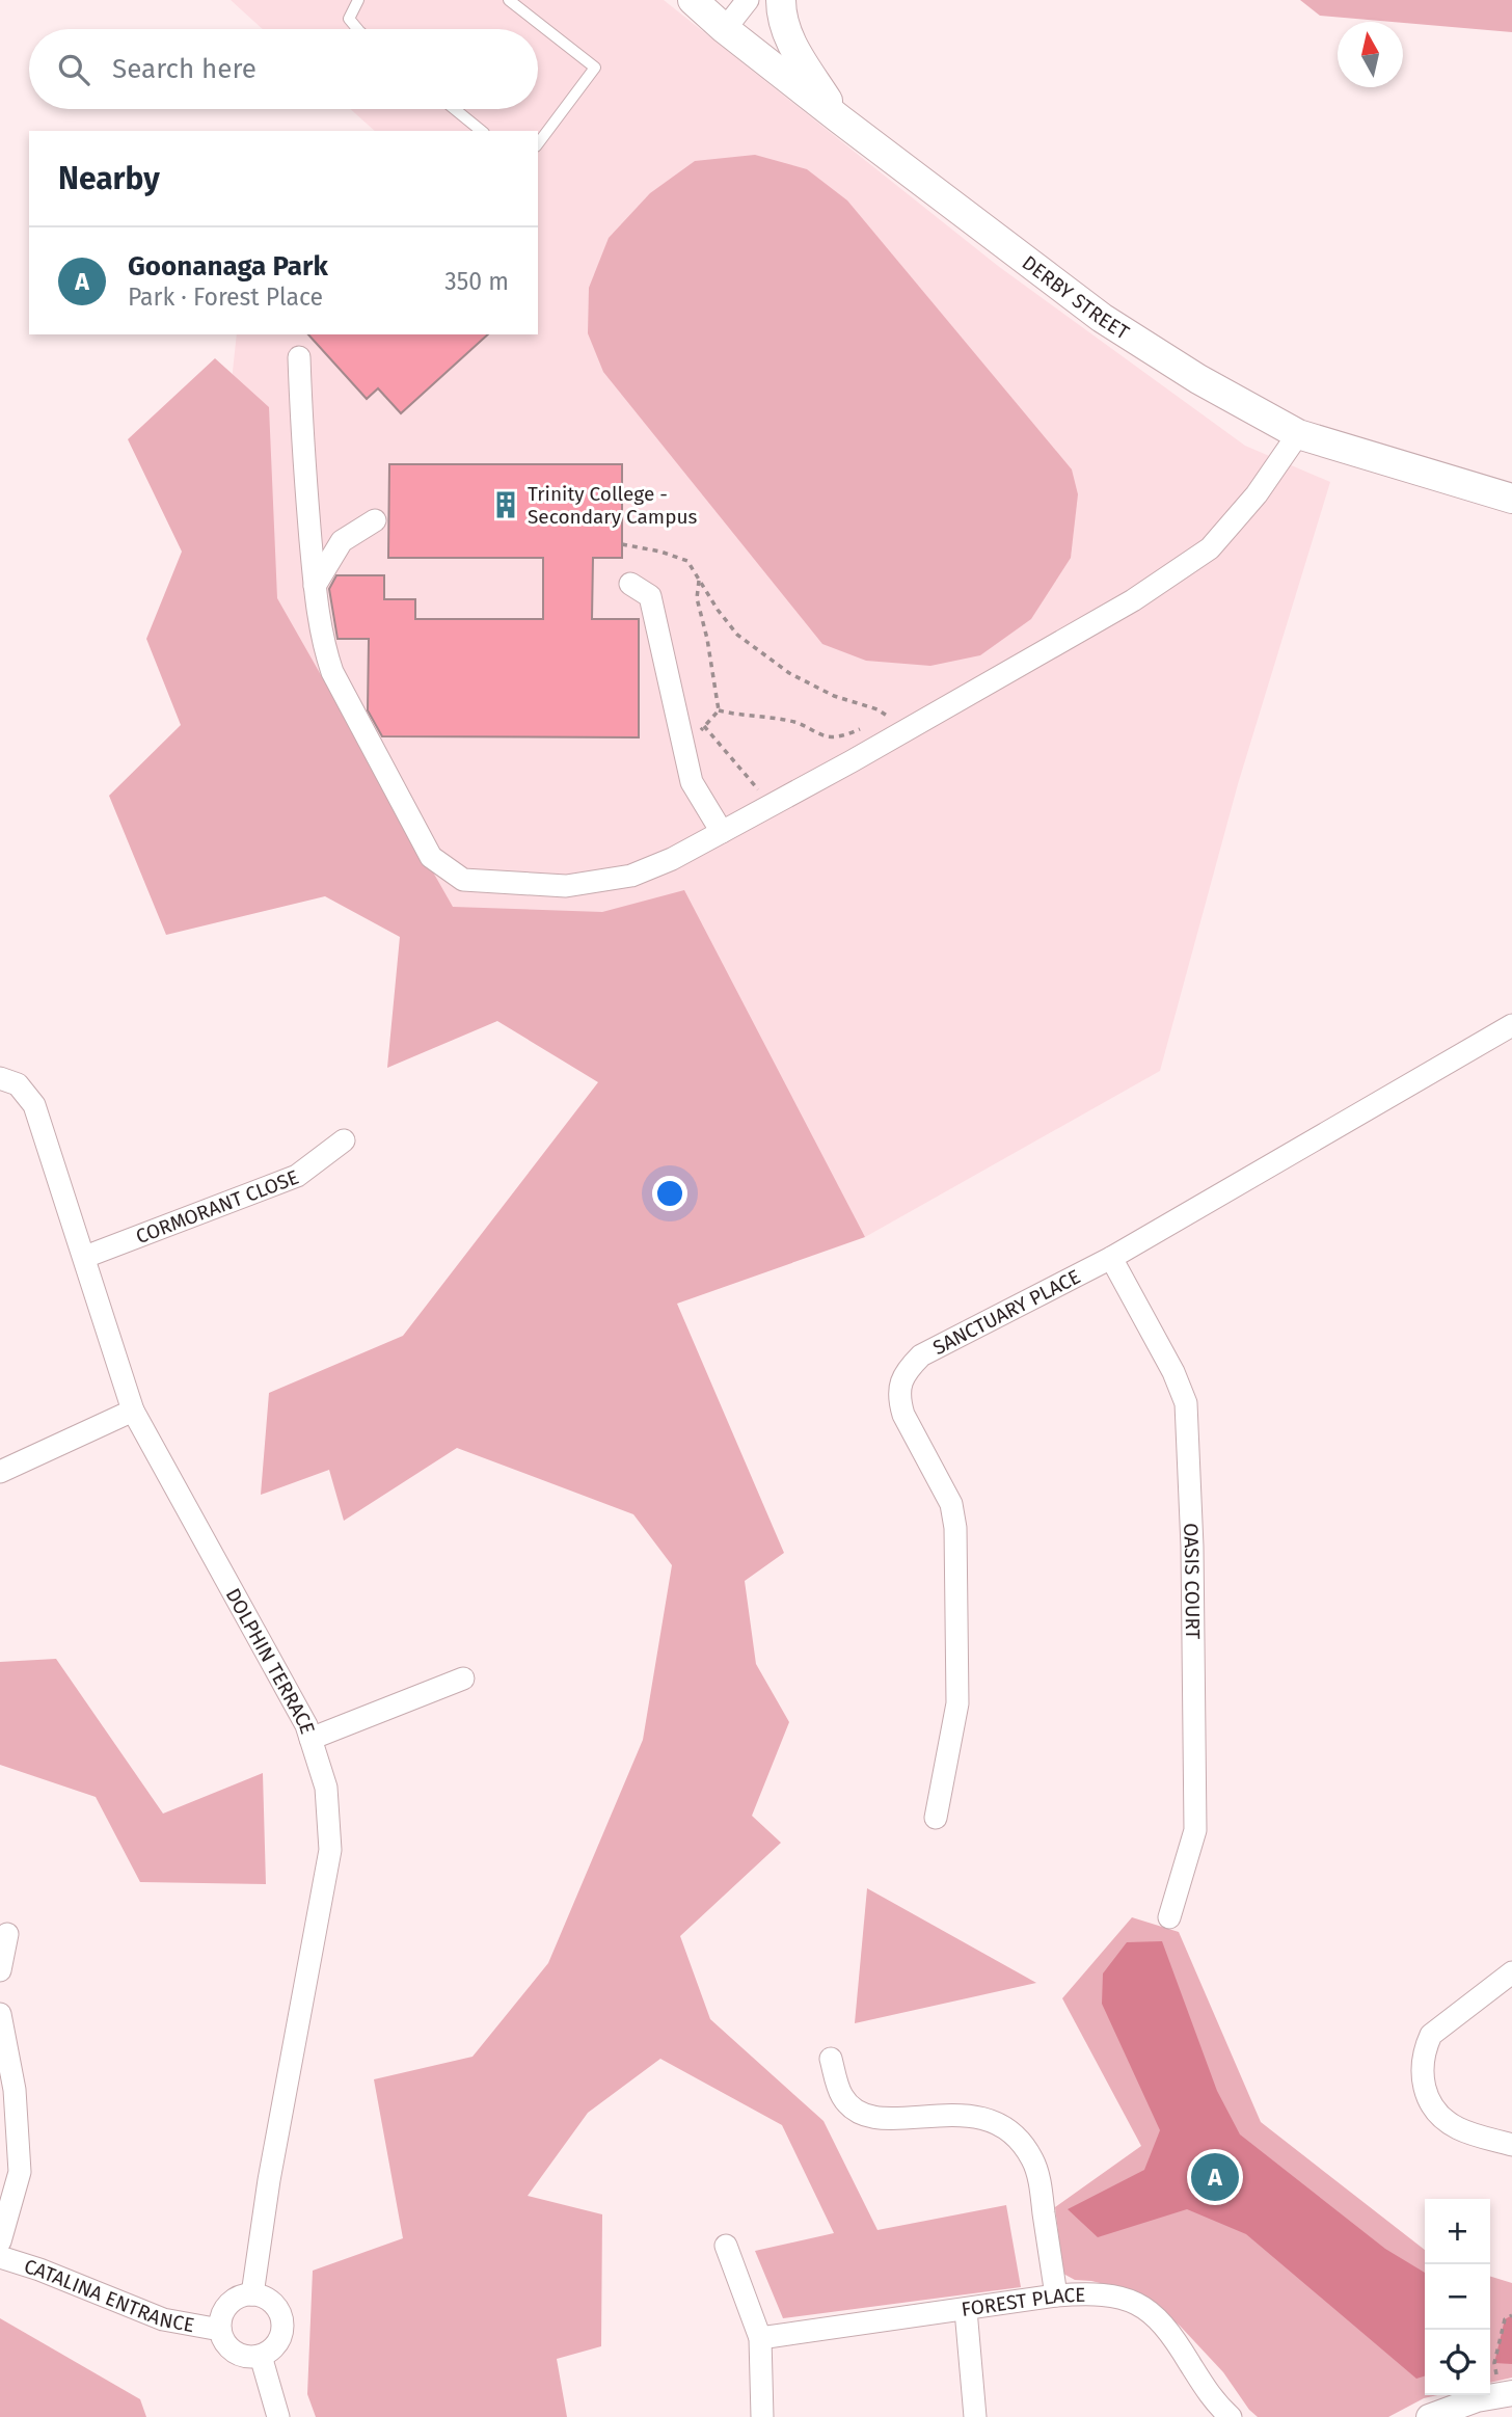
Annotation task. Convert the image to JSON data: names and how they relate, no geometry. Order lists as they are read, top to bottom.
{
  "streets": {
    "main road": ["DERBY STREET"],
    "street": [
      "CORMORANT CLOSE",
      "SANCTUARY PLACE",
      "OASIS COURT",
      "DOLPHIN TERRACE",
      "CATALINA ENTRANCE",
      "FOREST PLACE"
    ]
  },
  "crossings": [
    ["CORMORANT CLOSE", "DOLPHIN TERRACE"],
    ["SANCTUARY PLACE", "OASIS COURT"],
    ["DOLPHIN TERRACE", "CATALINA ENTRANCE"]
  ],
  "places": {
    "building": ["Trinity College - Secondary Campus"]
  },
  "north": "top",
  "page": {
    "search": "Search here",
    "heading": "Nearby",
    "list": [
      {
        "mark": "A",
        "name": "Goonanaga Park",
        "note": "Park · Forest Place",
        "value": "350 m"
      }
    ],
    "pins": "A",
    "map_buttons": ["+", "−"]
  }
}
